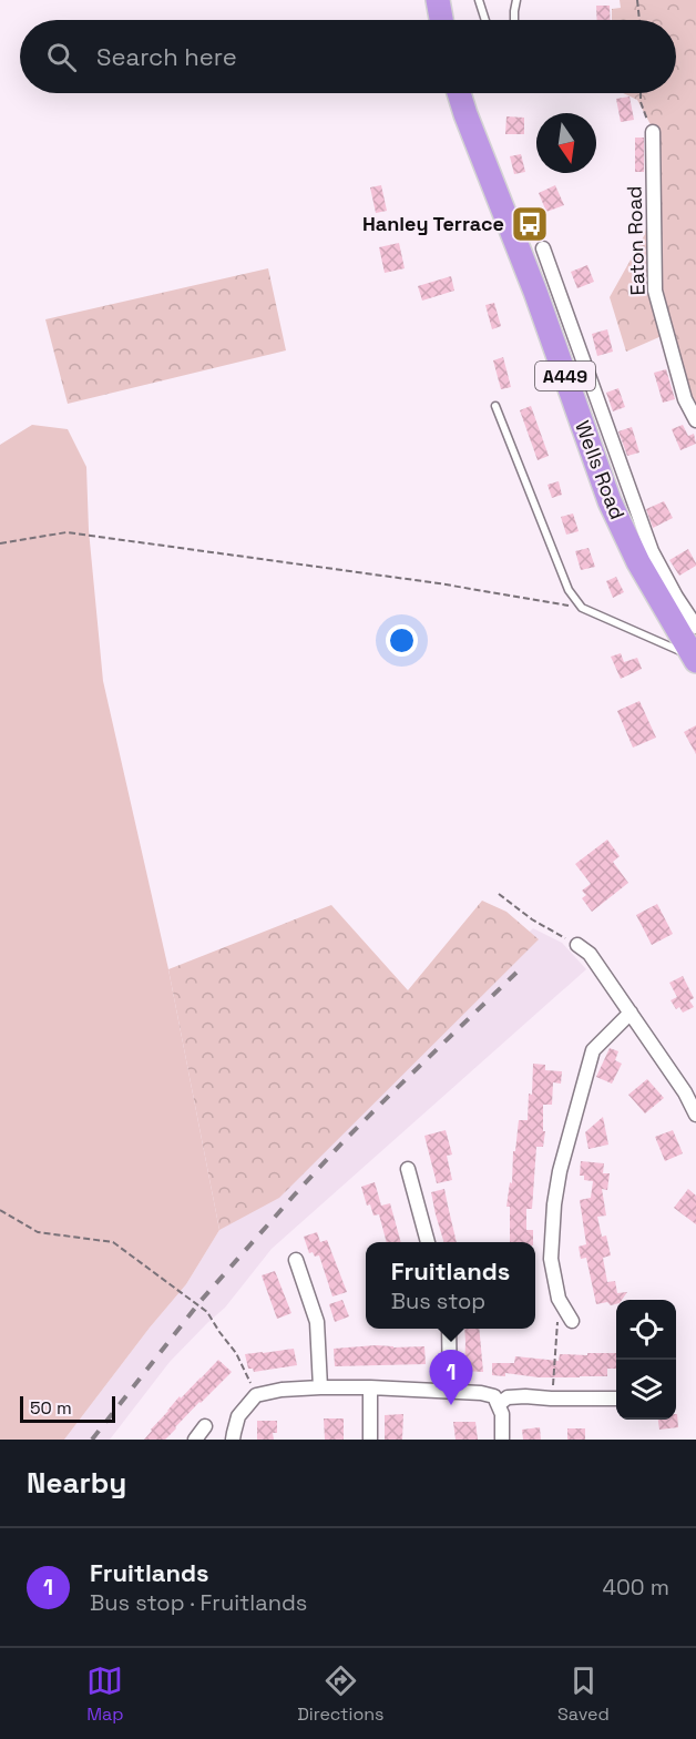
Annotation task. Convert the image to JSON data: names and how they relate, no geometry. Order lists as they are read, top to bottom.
{
  "streets": {
    "highway": ["A449", "Wells Road"],
    "street": ["Eaton Road"]
  },
  "places": {
    "bus stop": ["Hanley Terrace"]
  },
  "scale_bar": "50 m",
  "north": "bottom",
  "page": {
    "search": "Search here",
    "popup": ["Fruitlands", "Bus stop"],
    "pins": "1",
    "scale": "50 m",
    "heading": "Nearby",
    "list": [
      {
        "mark": "1",
        "name": "Fruitlands",
        "note": "Bus stop · Fruitlands",
        "value": "400 m"
      }
    ],
    "nav": ["Map", "Directions", "Saved"]
  }
}
